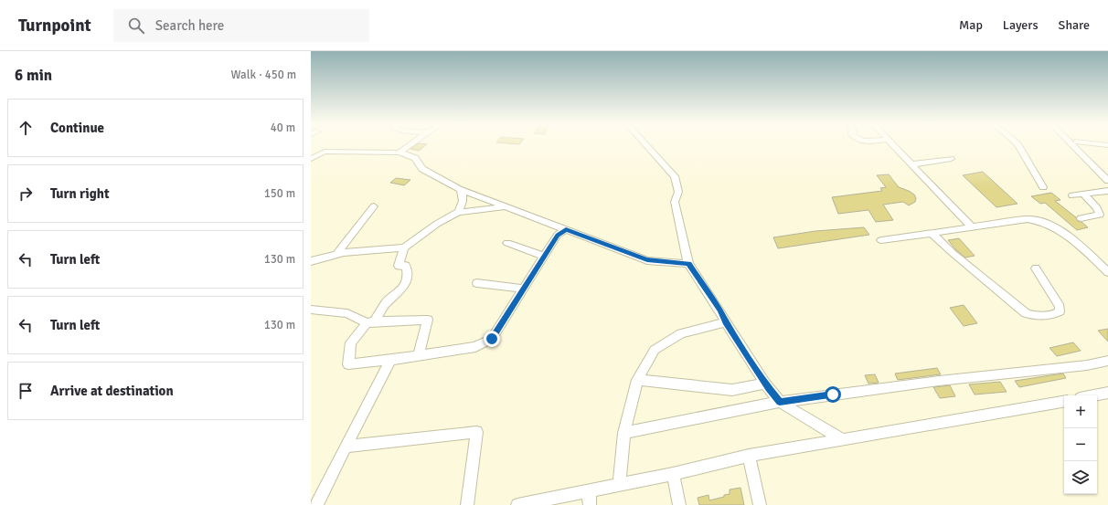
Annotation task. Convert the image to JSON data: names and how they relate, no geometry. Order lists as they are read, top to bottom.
{
  "page": {
    "header": "Turnpoint",
    "search": "Search here",
    "nav": ["Map", "Layers", "Share"],
    "heading": ["6 min", "Walk · 450 m"],
    "list": [
      ["Continue", "40 m"],
      ["Turn right", "150 m"],
      ["Turn left", "130 m"],
      ["Turn left", "130 m"],
      "Arrive at destination"
    ],
    "map_buttons": ["+", "−"]
  }
}
